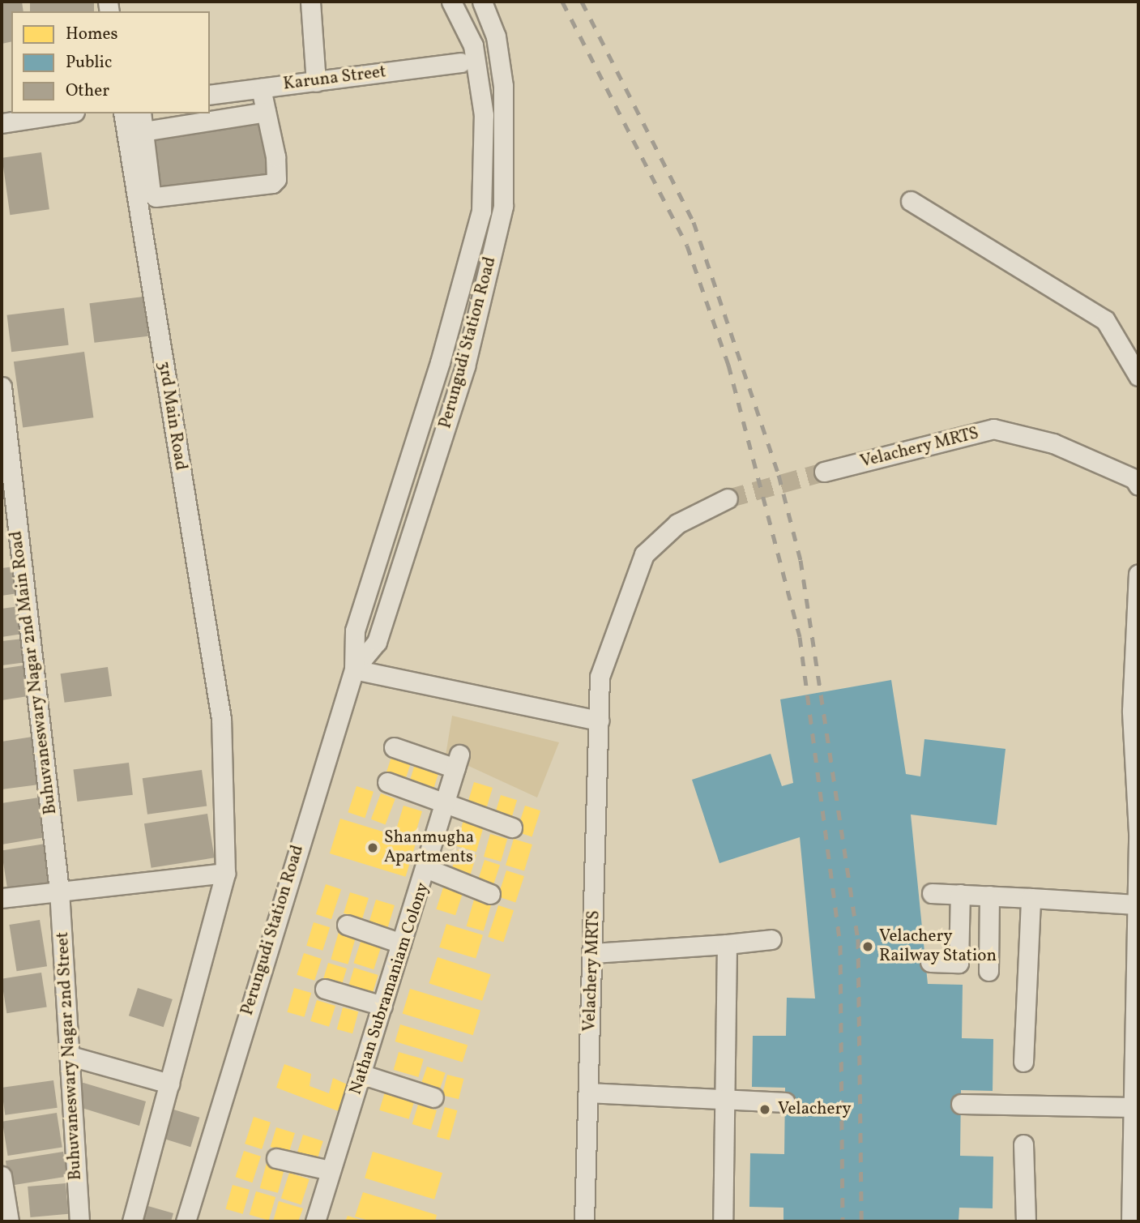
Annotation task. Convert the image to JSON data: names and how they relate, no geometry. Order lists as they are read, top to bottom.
{
  "streets": {
    "street": [
      "Karuna Street",
      "Perungudi Station Road",
      "3rd Main Road",
      "Velachery MRTS",
      "Buhuvaneswary Nagar 2nd Main Road",
      "Nathan Subramaniam Colony",
      "Buhuvaneswary Nagar 2nd Street"
    ]
  },
  "crossings": [
    ["Buhuvaneswary Nagar 2nd Main Road", "Buhuvaneswary Nagar 2nd Street"]
  ],
  "places": ["Shanmugha Apartments", "Velachery Railway Station", "Velachery"],
  "legend": ["Homes", "Public", "Other"]
}
